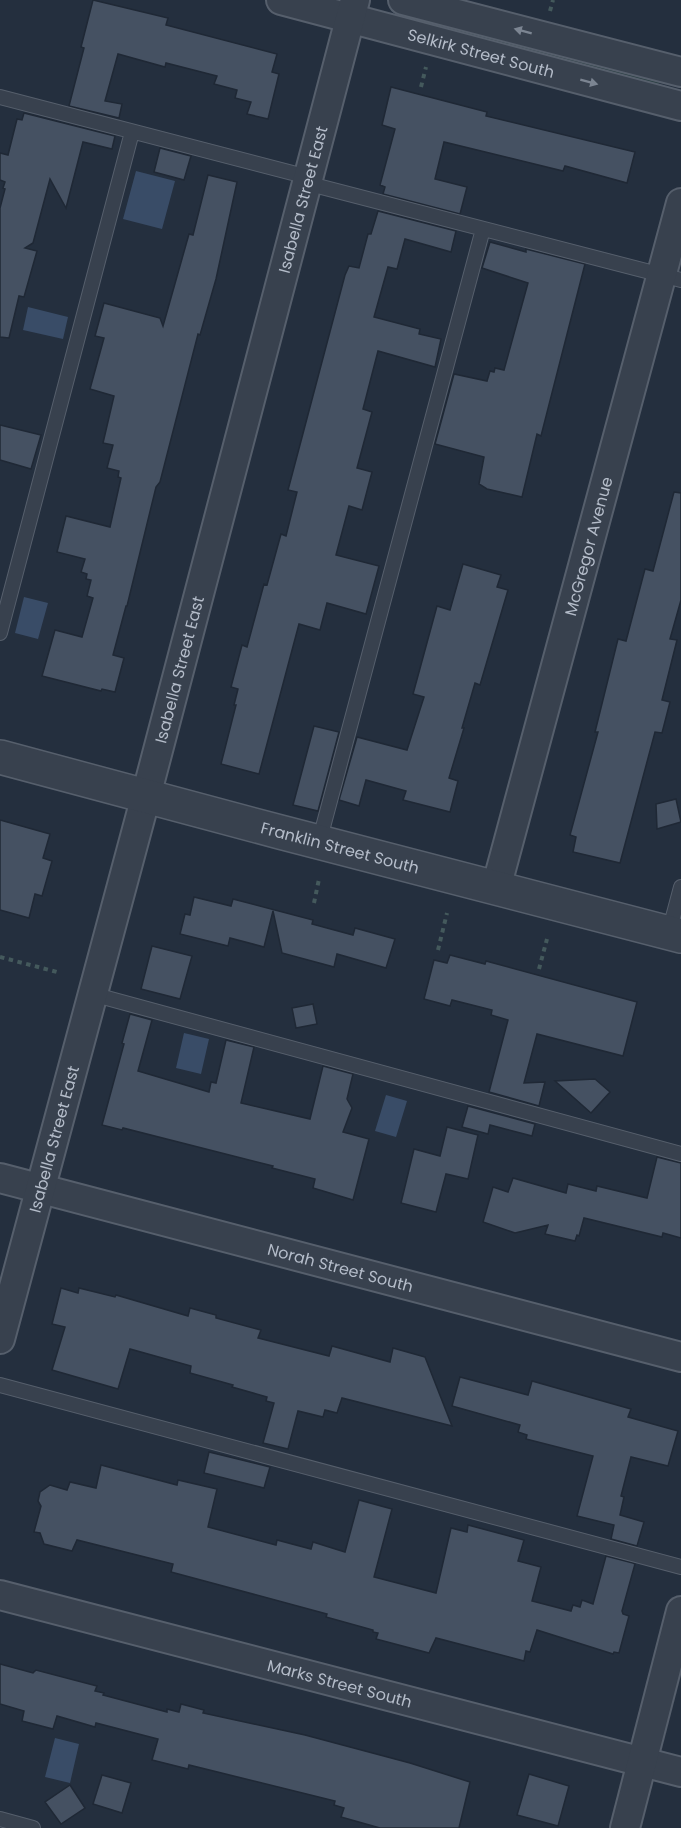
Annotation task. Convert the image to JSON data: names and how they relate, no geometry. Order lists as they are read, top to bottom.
{
  "streets": {
    "street": [
      "Selkirk Street South",
      "Isabella Street East",
      "McGregor Avenue",
      "Franklin Street South",
      "Norah Street South",
      "Marks Street South"
    ]
  },
  "crossings": [
    ["Selkirk Street South", "Isabella Street East"],
    ["Isabella Street East", "Franklin Street South"],
    ["Isabella Street East", "Norah Street South"],
    ["McGregor Avenue", "Franklin Street South"]
  ]
}
